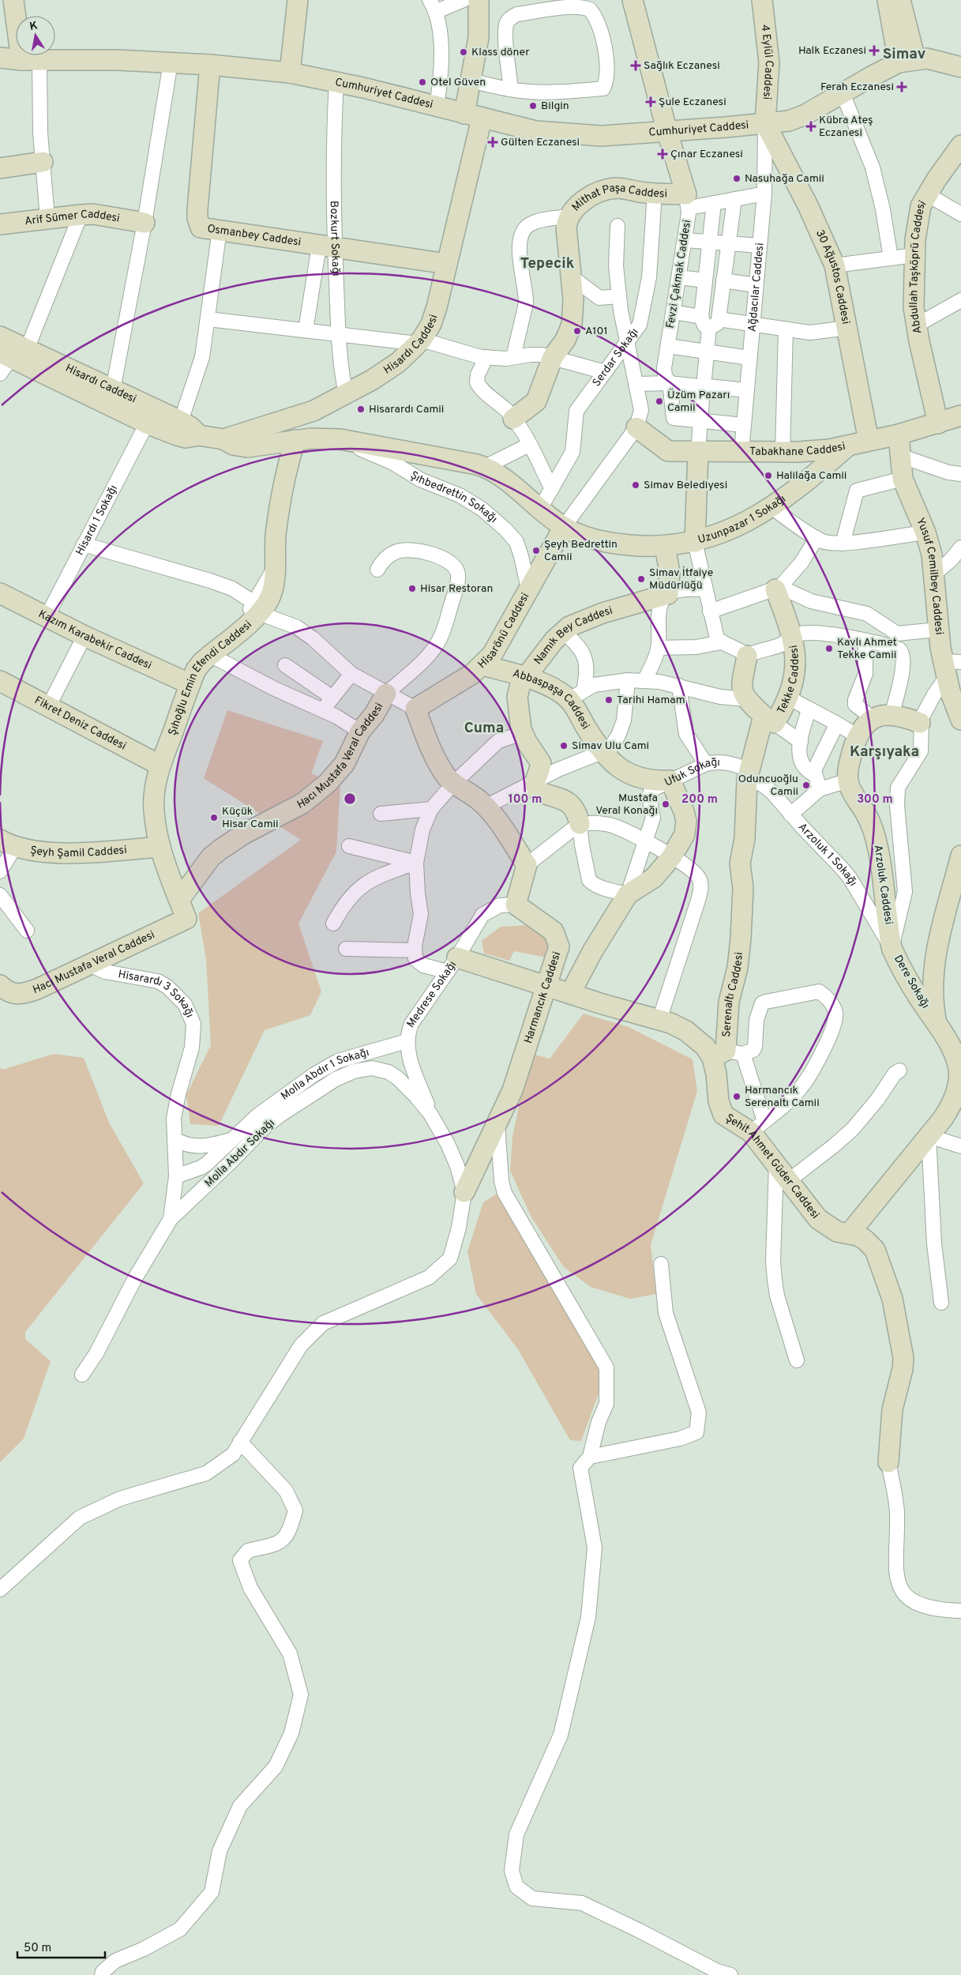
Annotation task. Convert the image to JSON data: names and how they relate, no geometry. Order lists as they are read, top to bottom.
{
  "streets": {
    "street": [
      "4 Eylül Caddesi",
      "Cumhuriyet Caddesi",
      "Mithat Paşa Caddesi",
      "Arif Sümer Caddesi",
      "Osmanbey Caddesi",
      "Bozkurt Sokağı",
      "Abdullah Taşköprü Caddesi",
      "Fevzi Çakmak Caddesi",
      "30 Ağustos Caddesi",
      "Ağdacılar Caddesi",
      "Hisardı Caddesi",
      "Serdar Sokağı",
      "Tabakhane Caddesi",
      "Şıhbedrettin Sokağı",
      "Uzunpazar 1 Sokağı",
      "Hisardı 1 Sokağı",
      "Yusuf Cemilbey Caddesi",
      "Hisarönü Caddesi",
      "Namık Bey Caddesi",
      "Kazım Karabekir Caddesi",
      "Tekke Caddesi",
      "Şıhoğlu Emin Efendi Caddesi",
      "Abbaspaşa Caddesi",
      "Fikret Deniz Caddesi",
      "Hacı Mustafa Veral Caddesi",
      "Ufuk Sokağı",
      "Şeyh Şamil Caddesi",
      "Arzoluk 1 Sokağı",
      "Arzoluk Caddesi",
      "Dere Sokağı",
      "Serenaltı Caddesi",
      "Medrese Sokağı",
      "Harmancık Caddesi",
      "Hisarardı 3 Sokağı",
      "Molla Abdır 1 Sokağı",
      "Molla Abdır Sokağı",
      "Şehit Ahmet Güder Caddesi"
    ]
  },
  "crossings": [
    ["4 Eylül Caddesi", "Cumhuriyet Caddesi"],
    ["4 Eylül Caddesi", "30 Ağustos Caddesi"],
    ["4 Eylül Caddesi", "Ağdacılar Caddesi"],
    ["Cumhuriyet Caddesi", "Osmanbey Caddesi"],
    ["Cumhuriyet Caddesi", "Bozkurt Sokağı"],
    ["Cumhuriyet Caddesi", "Fevzi Çakmak Caddesi"],
    ["Cumhuriyet Caddesi", "30 Ağustos Caddesi"],
    ["Cumhuriyet Caddesi", "Ağdacılar Caddesi"],
    ["Cumhuriyet Caddesi", "Hisardı Caddesi"],
    ["Mithat Paşa Caddesi", "Fevzi Çakmak Caddesi"],
    ["Mithat Paşa Caddesi", "Serdar Sokağı"],
    ["Osmanbey Caddesi", "Bozkurt Sokağı"],
    ["Osmanbey Caddesi", "Hisardı Caddesi"],
    ["Bozkurt Sokağı", "Hisardı Caddesi"],
    ["Abdullah Taşköprü Caddesi", "Tabakhane Caddesi"],
    ["30 Ağustos Caddesi", "Ağdacılar Caddesi"],
    ["30 Ağustos Caddesi", "Tabakhane Caddesi"],
    ["Ağdacılar Caddesi", "Tabakhane Caddesi"],
    ["Hisardı Caddesi", "Hisardı 1 Sokağı"],
    ["Tabakhane Caddesi", "Uzunpazar 1 Sokağı"],
    ["Tabakhane Caddesi", "Yusuf Cemilbey Caddesi"],
    ["Şıhbedrettin Sokağı", "Hisarönü Caddesi"],
    ["Uzunpazar 1 Sokağı", "Hisarönü Caddesi"],
    ["Hisardı 1 Sokağı", "Kazım Karabekir Caddesi"],
    ["Hisarönü Caddesi", "Abbaspaşa Caddesi"],
    ["Namık Bey Caddesi", "Abbaspaşa Caddesi"],
    ["Kazım Karabekir Caddesi", "Şıhoğlu Emin Efendi Caddesi"],
    ["Tekke Caddesi", "Serenaltı Caddesi"],
    ["Şıhoğlu Emin Efendi Caddesi", "Fikret Deniz Caddesi"],
    ["Şıhoğlu Emin Efendi Caddesi", "Hacı Mustafa Veral Caddesi"],
    ["Şıhoğlu Emin Efendi Caddesi", "Şeyh Şamil Caddesi"],
    ["Abbaspaşa Caddesi", "Ufuk Sokağı"],
    ["Hacı Mustafa Veral Caddesi", "Hisarardı 3 Sokağı"],
    ["Ufuk Sokağı", "Arzoluk 1 Sokağı"],
    ["Ufuk Sokağı", "Serenaltı Caddesi"],
    ["Arzoluk 1 Sokağı", "Arzoluk Caddesi"],
    ["Arzoluk 1 Sokağı", "Dere Sokağı"],
    ["Arzoluk 1 Sokağı", "Serenaltı Caddesi"],
    ["Arzoluk Caddesi", "Dere Sokağı"],
    ["Dere Sokağı", "Şehit Ahmet Güder Caddesi"],
    ["Serenaltı Caddesi", "Şehit Ahmet Güder Caddesi"],
    ["Medrese Sokağı", "Harmancık Caddesi"],
    ["Medrese Sokağı", "Molla Abdır 1 Sokağı"],
    ["Medrese Sokağı", "Molla Abdır Sokağı"],
    ["Harmancık Caddesi", "Molla Abdır Sokağı"],
    ["Hisarardı 3 Sokağı", "Molla Abdır 1 Sokağı"],
    ["Hisarardı 3 Sokağı", "Molla Abdır Sokağı"]
  ],
  "districts": [
    "Simav",
    "Tepecik",
    "Cuma",
    "Karşıyaka"
  ],
  "places": {
    "health": [
      "Halk Eczanesi",
      "Sağlık Eczanesi",
      "Ferah Eczanesi",
      "Şule Eczanesi",
      "Kübra Ateş Eczanesi",
      "Gülten Eczanesi",
      "Çınar Eczanesi"
    ],
    "other": [
      "Klass döner",
      "Otel Güven",
      "Bilgin",
      "Nasuhağa Camii",
      "A101",
      "Üzüm Pazarı Camii",
      "Hisarardı Camii",
      "Halilağa Camii",
      "Simav Belediyesi",
      "Şeyh Bedrettin Camii",
      "Simav İtfaiye Müdürlüğü",
      "Hisar Restoran",
      "Kavlı Ahmet Tekke Camii",
      "Tarihi Hamam",
      "Simav Ulu Cami",
      "Oduncuoğlu Camii",
      "Mustafa Veral Konağı",
      "Küçük Hisar Camii",
      "Harmancık Serenaltı Camii"
    ]
  },
  "scale_bar": "50 m",
  "north": "top",
  "rings": ["100 m", "200 m", "300 m"]
}
